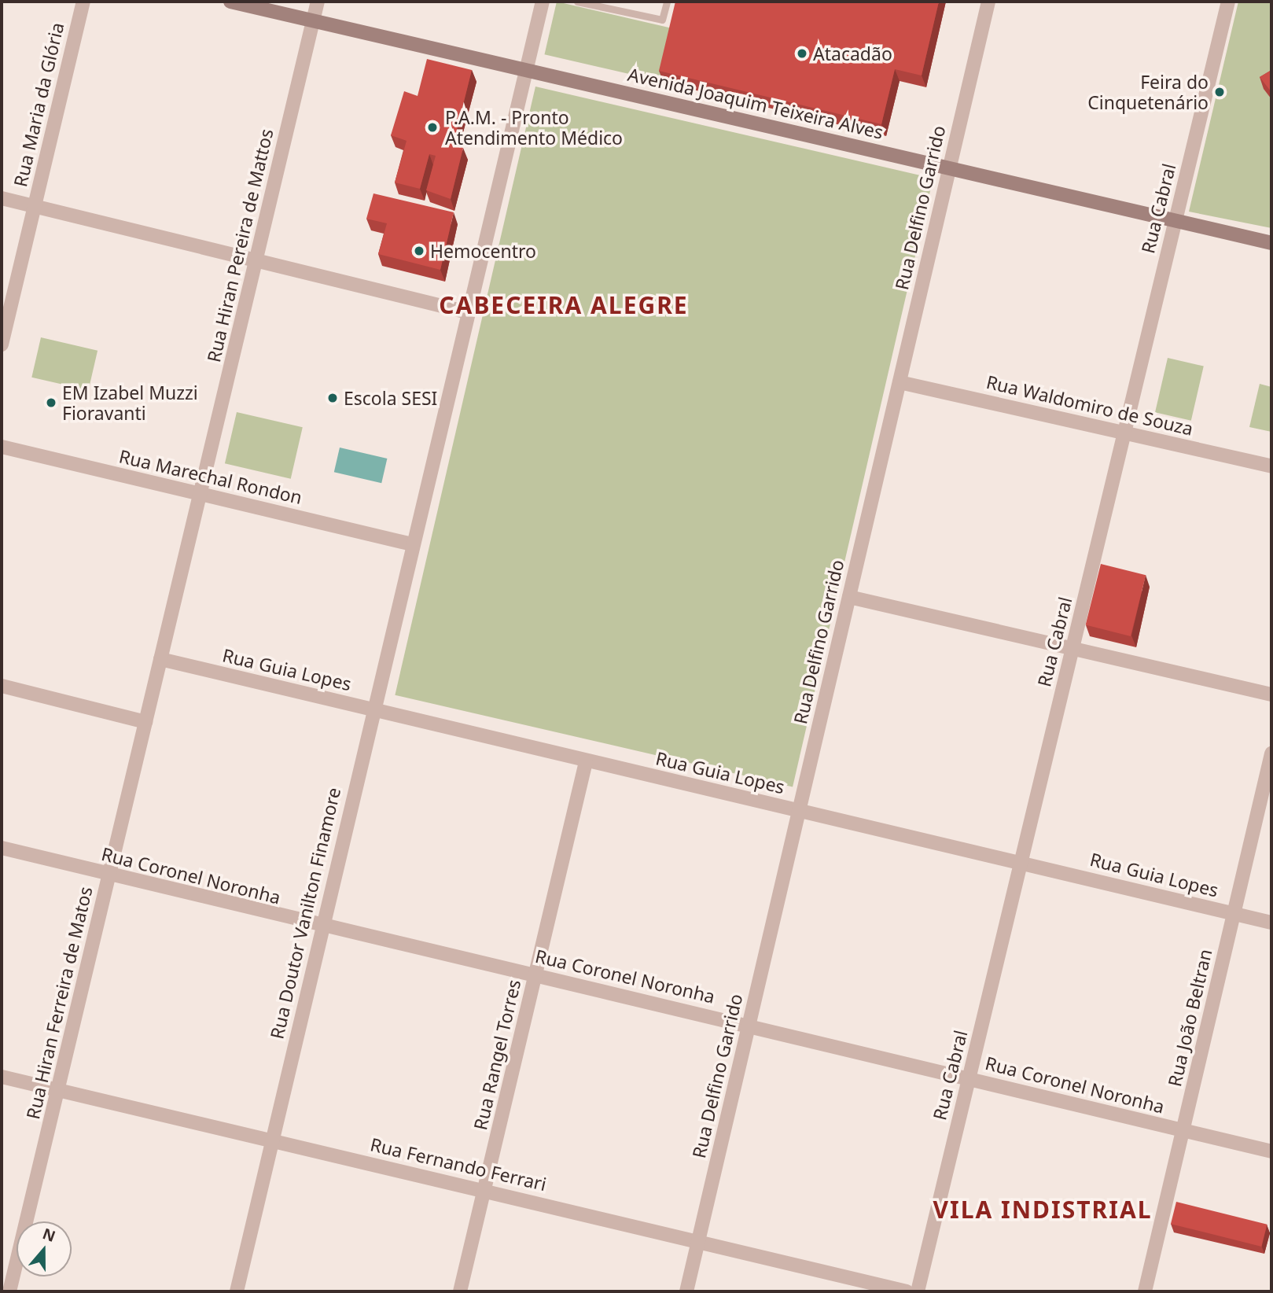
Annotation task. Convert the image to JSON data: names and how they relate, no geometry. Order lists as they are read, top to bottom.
{
  "streets": {
    "street": [
      "Avenida Joaquim Teixeira Alves",
      "Rua Maria da Glória",
      "Rua Delfino Garrido",
      "Rua Cabral",
      "Rua Hiran Pereira de Mattos",
      "Rua Waldomiro de Souza",
      "Rua Marechal Rondon",
      "Rua Guia Lopes",
      "Rua Coronel Noronha",
      "Rua Doutor Vanilton Finamore",
      "Rua Hiran Ferreira de Matos",
      "Rua João Beltran",
      "Rua Rangel Torres",
      "Rua Fernando Ferrari"
    ]
  },
  "crossings": [
    ["Avenida Joaquim Teixeira Alves", "Rua Delfino Garrido"],
    ["Avenida Joaquim Teixeira Alves", "Rua Cabral"],
    ["Avenida Joaquim Teixeira Alves", "Rua Hiran Pereira de Mattos"],
    ["Avenida Joaquim Teixeira Alves", "Rua Doutor Vanilton Finamore"],
    ["Rua Delfino Garrido", "Rua Waldomiro de Souza"],
    ["Rua Delfino Garrido", "Rua Guia Lopes"],
    ["Rua Delfino Garrido", "Rua Coronel Noronha"],
    ["Rua Delfino Garrido", "Rua Fernando Ferrari"],
    ["Rua Cabral", "Rua Waldomiro de Souza"],
    ["Rua Cabral", "Rua Guia Lopes"],
    ["Rua Cabral", "Rua Coronel Noronha"],
    ["Rua Hiran Pereira de Mattos", "Rua Marechal Rondon"],
    ["Rua Hiran Pereira de Mattos", "Rua Guia Lopes"],
    ["Rua Hiran Pereira de Mattos", "Rua Hiran Ferreira de Matos"],
    ["Rua Marechal Rondon", "Rua Doutor Vanilton Finamore"],
    ["Rua Guia Lopes", "Rua Doutor Vanilton Finamore"],
    ["Rua Guia Lopes", "Rua Hiran Ferreira de Matos"],
    ["Rua Guia Lopes", "Rua João Beltran"],
    ["Rua Guia Lopes", "Rua Rangel Torres"],
    ["Rua Coronel Noronha", "Rua Doutor Vanilton Finamore"],
    ["Rua Coronel Noronha", "Rua Hiran Ferreira de Matos"],
    ["Rua Coronel Noronha", "Rua João Beltran"],
    ["Rua Coronel Noronha", "Rua Rangel Torres"],
    ["Rua Doutor Vanilton Finamore", "Rua Fernando Ferrari"],
    ["Rua Hiran Ferreira de Matos", "Rua Fernando Ferrari"],
    ["Rua Rangel Torres", "Rua Fernando Ferrari"]
  ],
  "districts": ["CABECEIRA ALEGRE", "VILA INDISTRIAL"],
  "places": [
    "Atacadão",
    "Feira do Cinquetenário",
    "P.A.M. - Pronto Atendimento Médico",
    "Hemocentro",
    "Escola SESI",
    "EM Izabel Muzzi Fioravanti"
  ],
  "north": "top"
}
